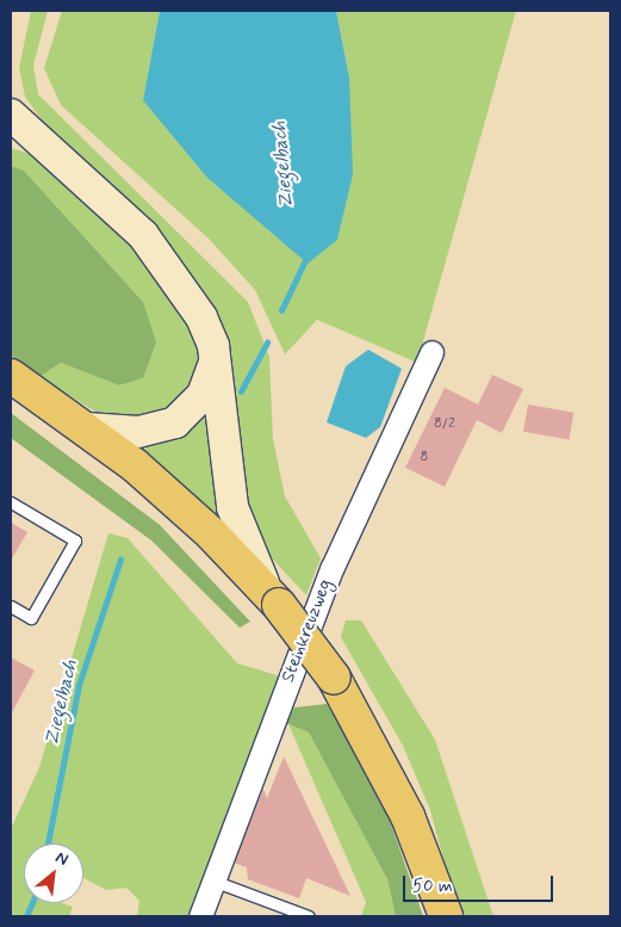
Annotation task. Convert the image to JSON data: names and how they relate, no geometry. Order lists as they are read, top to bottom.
{
  "streets": {
    "street": ["Steinkreuzweg"]
  },
  "water": ["Ziegelbach"],
  "house_numbers": ["8/2", "8"],
  "scale_bar": "50 m",
  "north": "top right"
}
